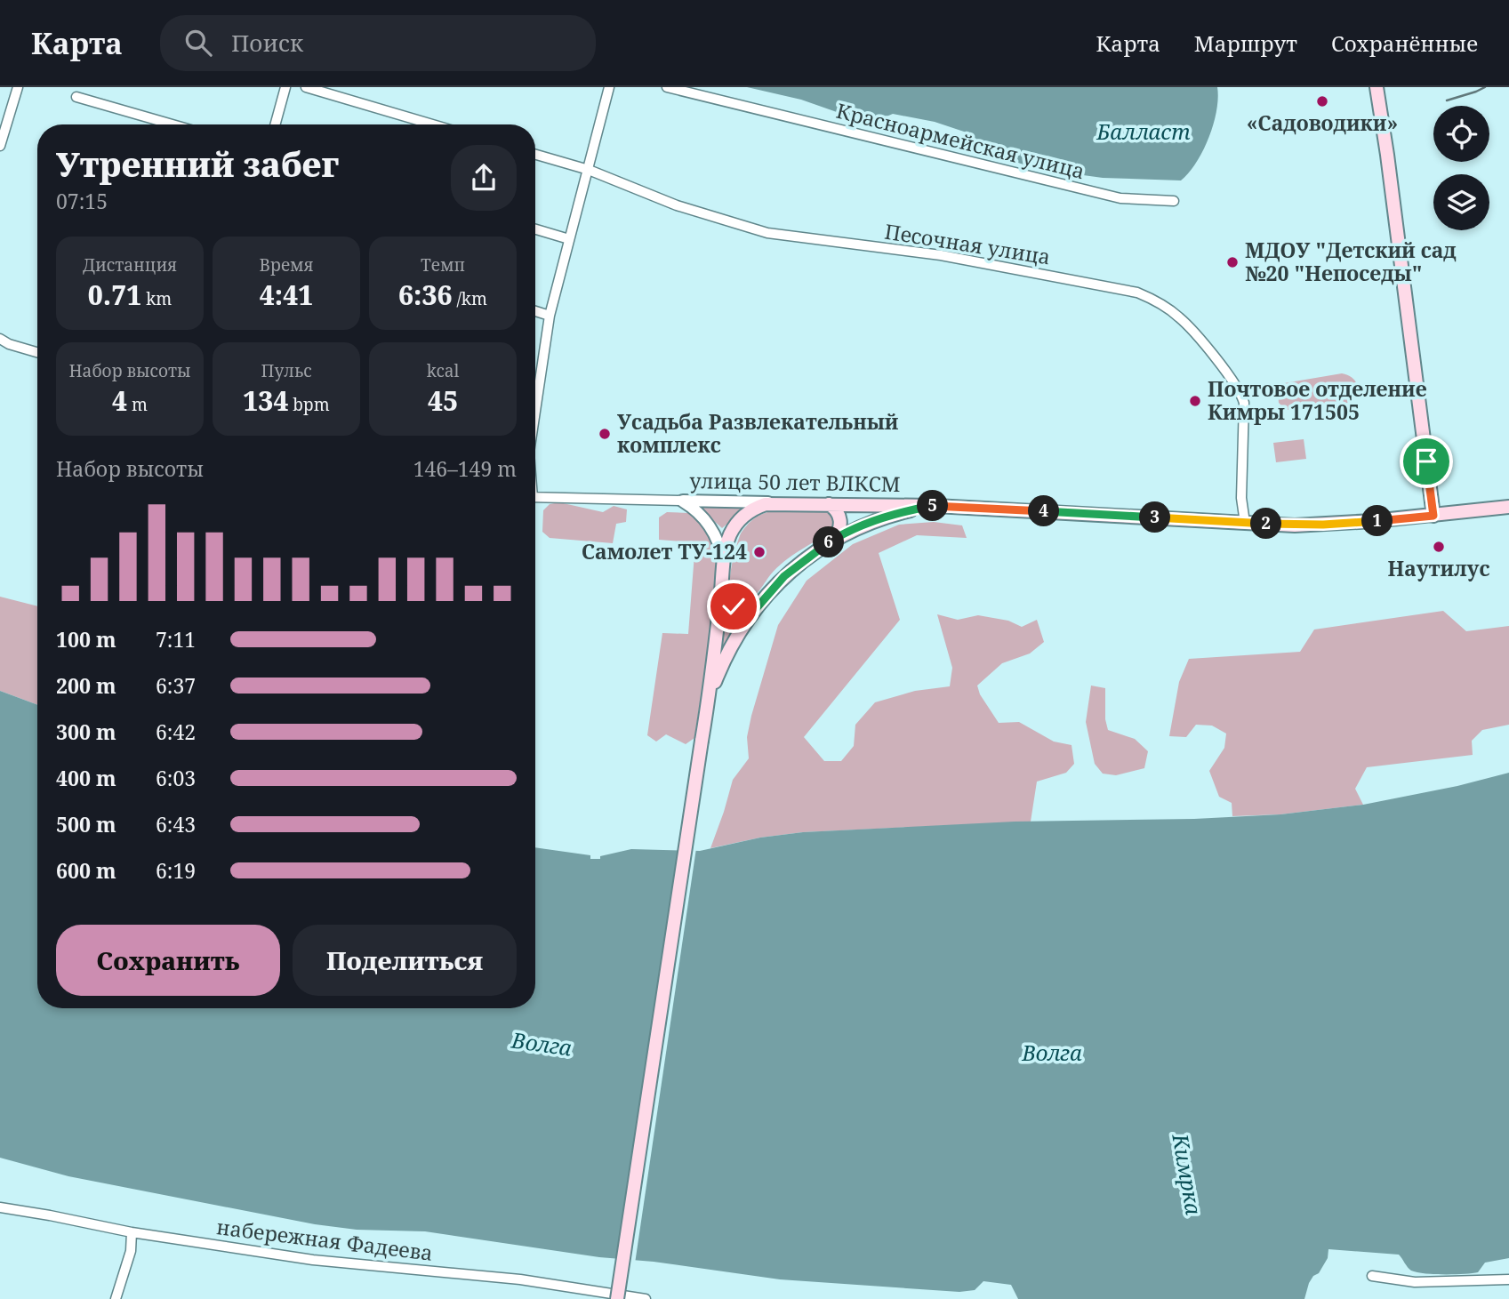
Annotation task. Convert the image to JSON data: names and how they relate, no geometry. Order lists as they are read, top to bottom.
{
  "streets": {
    "main road": ["улица 50 лет ВЛКСМ"],
    "street": ["Красноармейская улица", "Песочная улица", "набережная Фадеева"]
  },
  "crossings": [
    ["Песочная улица", "улица 50 лет ВЛКСМ"]
  ],
  "water": ["Балласт", "Волга", "Кимрка"],
  "places": [
    "«Садоводики»",
    "МДОУ \"Детский сад №20 \"Непоседы\"",
    "Почтовое отделение Кимры 171505",
    "Усадьба Развлекательный комплекс",
    "Наутилус",
    "Самолет ТУ-124"
  ],
  "page": {
    "header": "Карта",
    "search": "Поиск",
    "nav": ["Карта", "Маршрут", "Сохранённые"],
    "heading": ["Утренний забег", "07:15"],
    "stats": [
      ["Дистанция", "0.71 km"],
      ["Время", "4:41"],
      ["Темп", "6:36 /km"],
      ["Набор высоты", "4 m"],
      ["Пульс", "134 bpm"],
      ["kcal", "45"]
    ],
    "chart": ["Набор высоты", "146–149 m"],
    "pins": [
      "5",
      "4",
      "3",
      "1",
      "2",
      "6"
    ],
    "list": [
      {
        "name": "100 m",
        "note": "7:11"
      },
      {
        "name": "200 m",
        "note": "6:37"
      },
      {
        "name": "300 m",
        "note": "6:42"
      },
      {
        "name": "400 m",
        "note": "6:03"
      },
      {
        "name": "500 m",
        "note": "6:43"
      },
      {
        "name": "600 m",
        "note": "6:19"
      }
    ],
    "buttons": ["Сохранить", "Поделиться"]
  }
}
